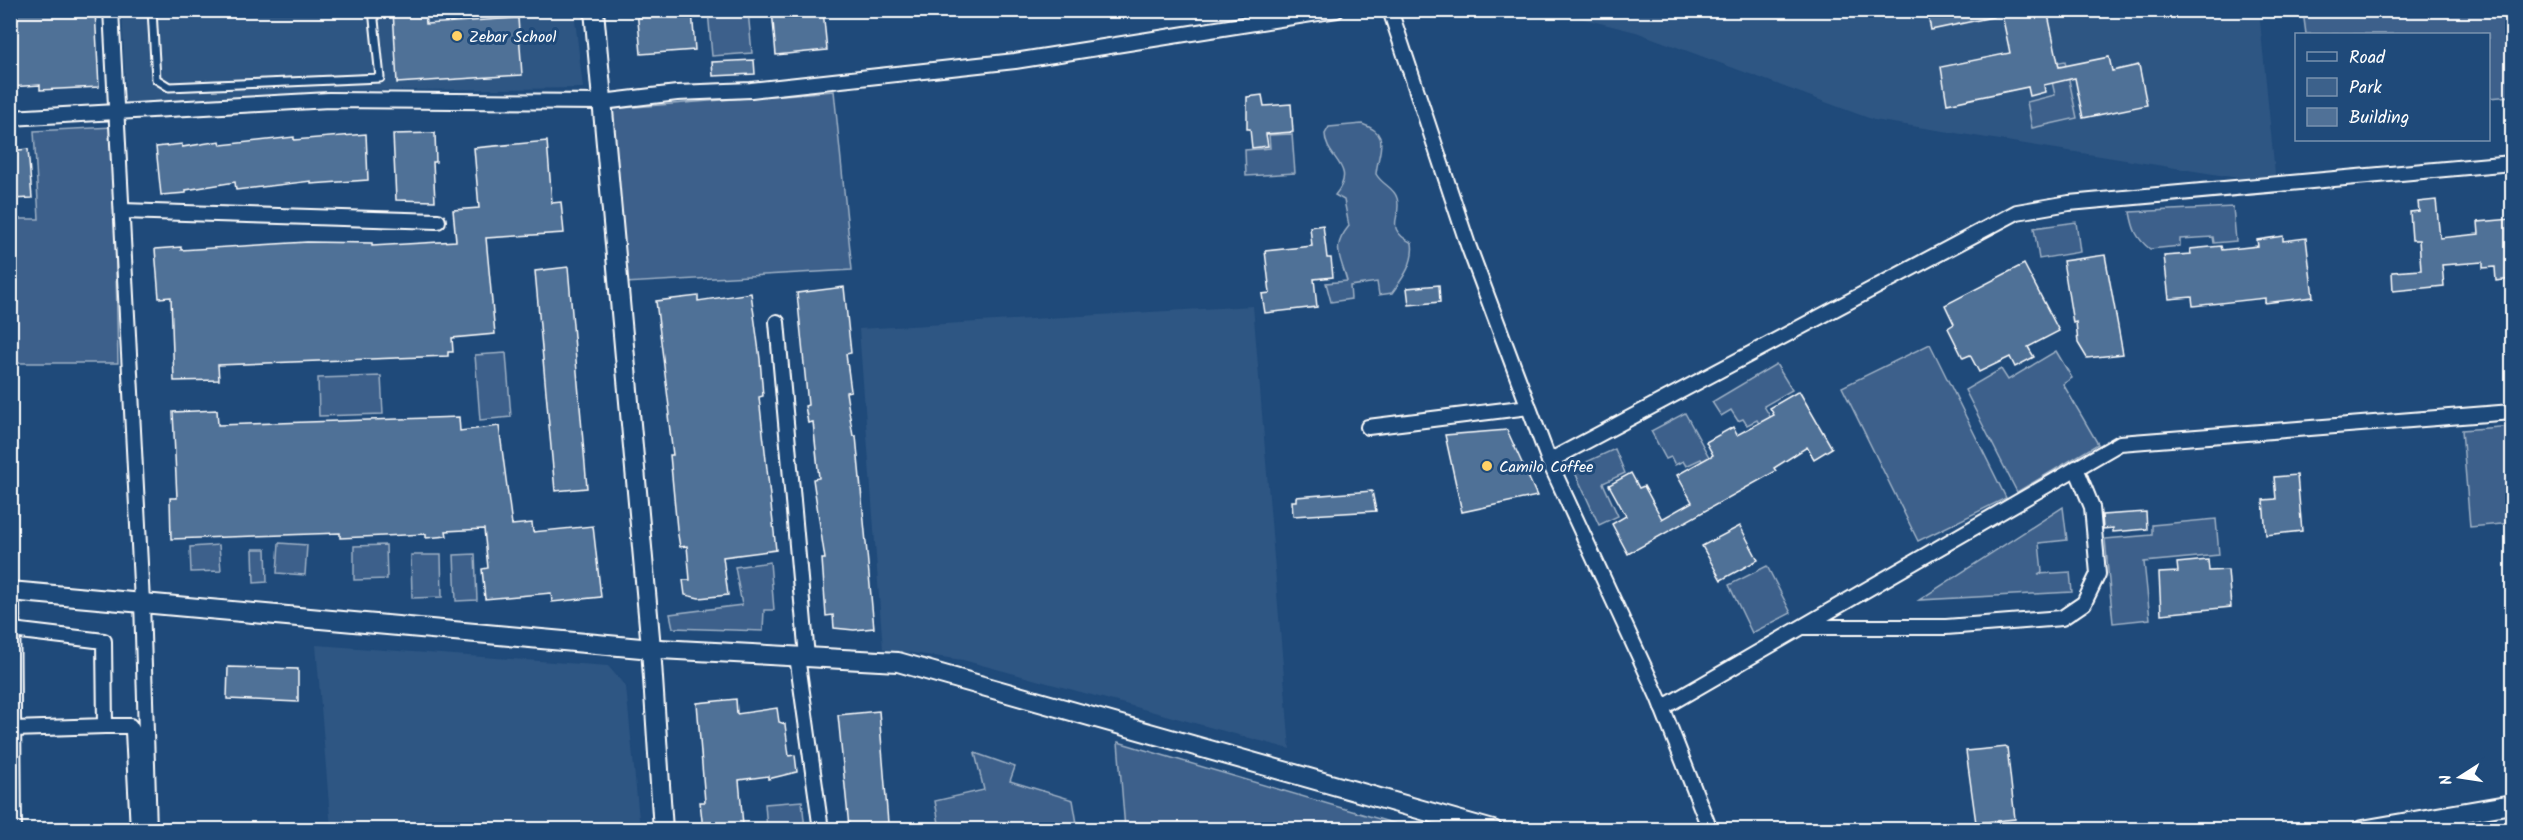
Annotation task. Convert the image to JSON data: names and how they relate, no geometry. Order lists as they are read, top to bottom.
{
  "places": ["Zebar School", "Camilo Coffee"],
  "legend": ["Road", "Park", "Building"],
  "north": "left"
}
